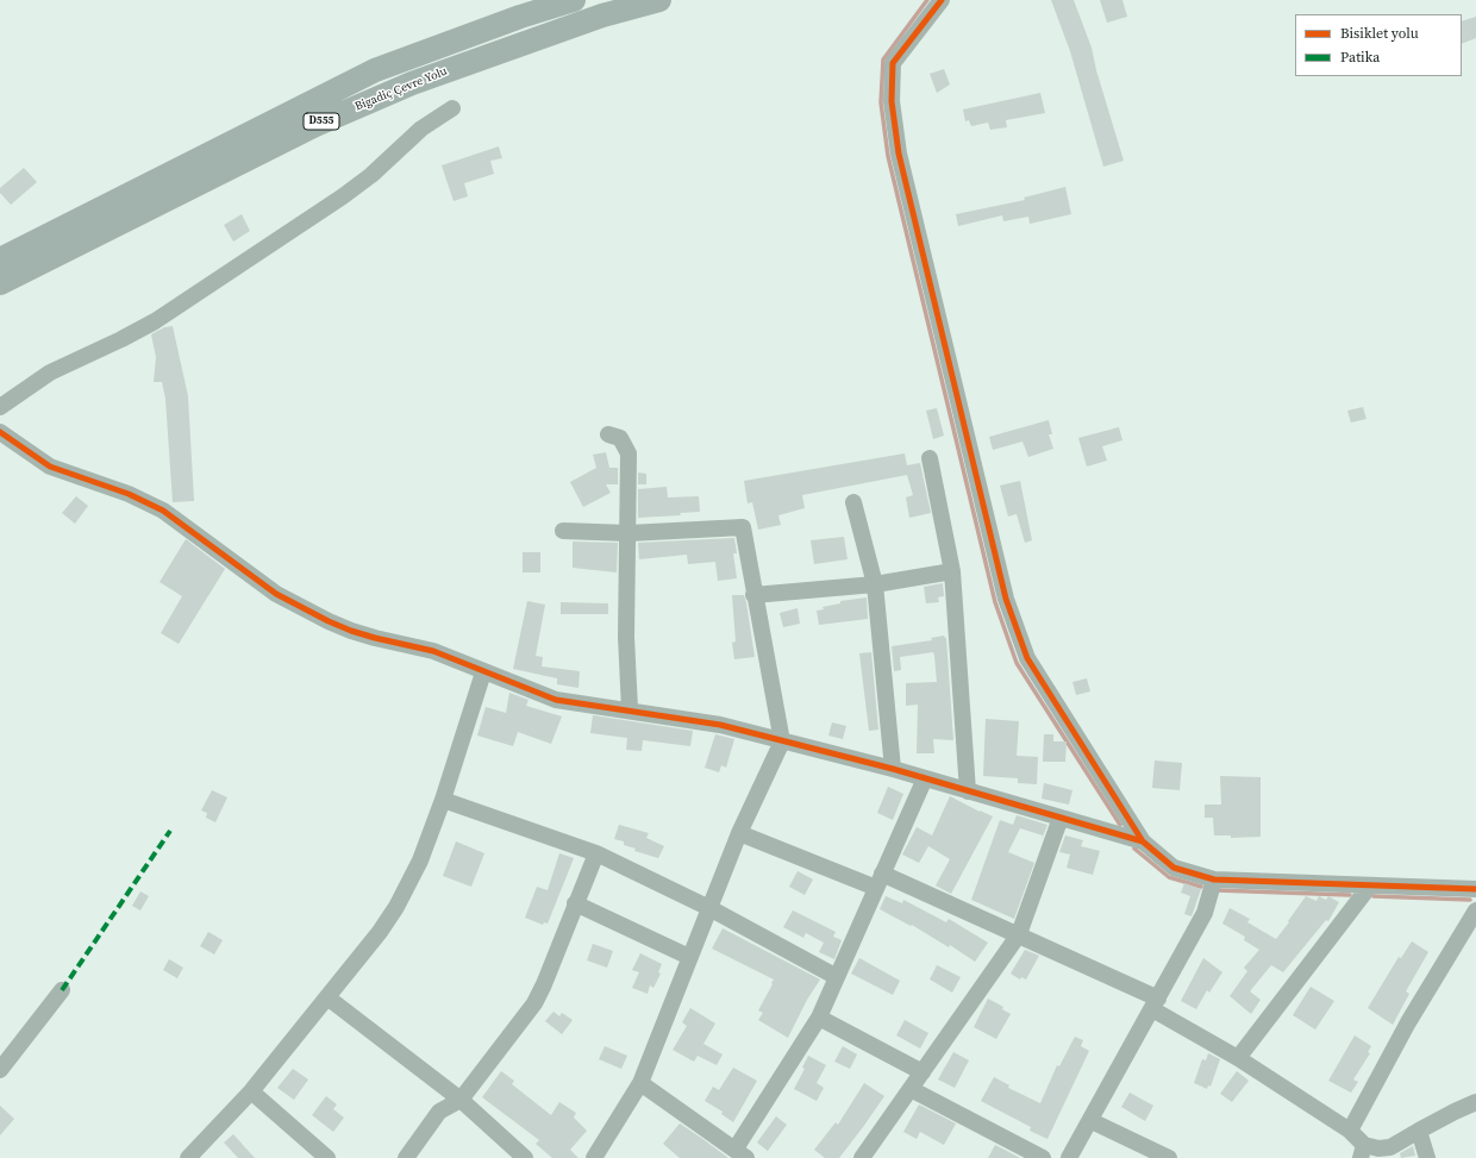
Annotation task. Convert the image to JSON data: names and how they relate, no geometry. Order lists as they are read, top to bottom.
{
  "streets": {
    "highway": ["Bigadiç Çevre Yolu", "D555"]
  },
  "legend": ["Bisiklet yolu", "Patika"]
}
